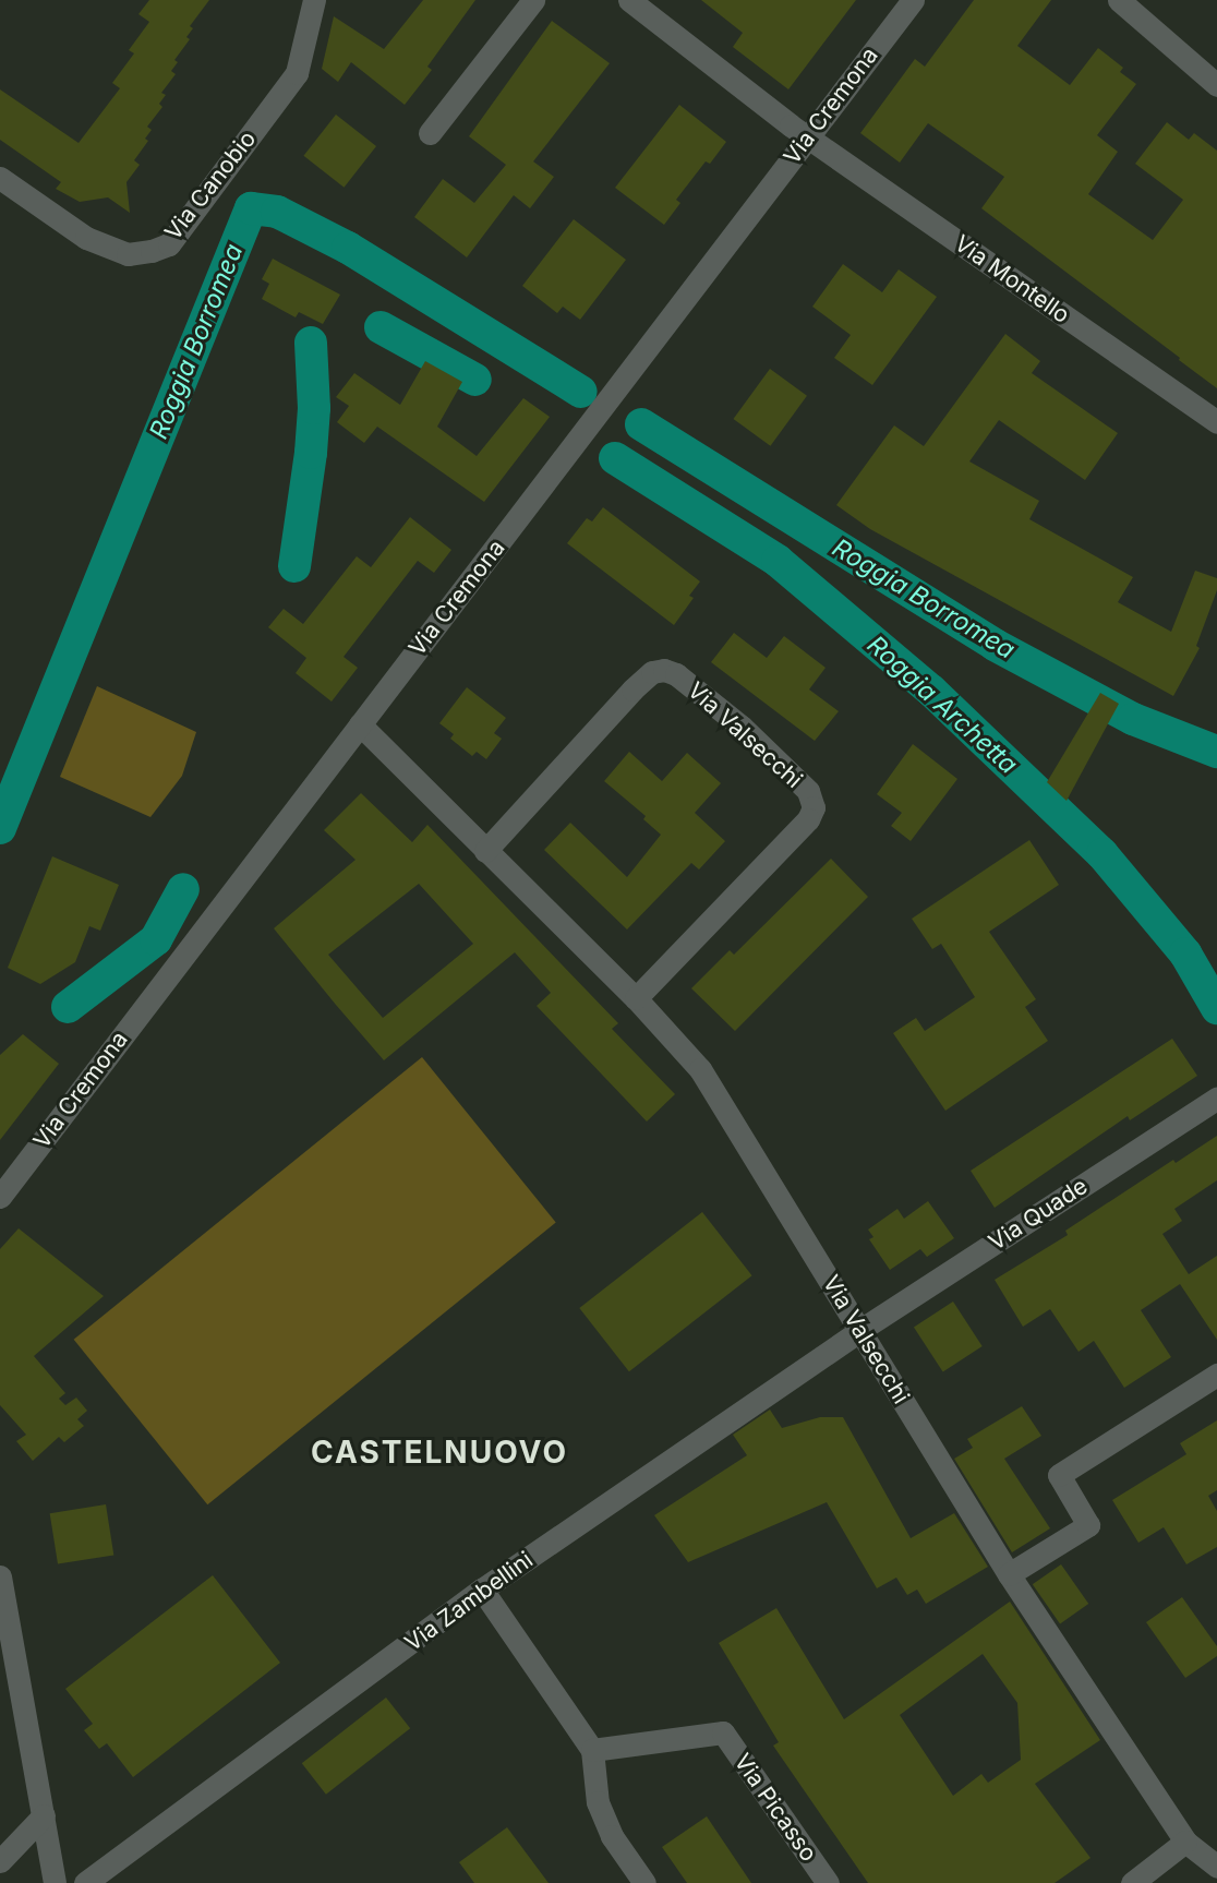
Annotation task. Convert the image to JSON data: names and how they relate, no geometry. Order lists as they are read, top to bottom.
{
  "streets": {
    "street": [
      "Via Cremona",
      "Via Canobio",
      "Via Montello",
      "Via Valsecchi",
      "Via Quade",
      "Via Zambellini",
      "Via Picasso"
    ]
  },
  "crossings": [
    ["Via Cremona", "Via Montello"],
    ["Via Cremona", "Via Valsecchi"],
    ["Via Valsecchi", "Via Quade"],
    ["Via Valsecchi", "Via Zambellini"],
    ["Via Quade", "Via Zambellini"]
  ],
  "districts": ["CASTELNUOVO"],
  "water": ["Roggia Borromea", "Roggia Archetta"]
}
